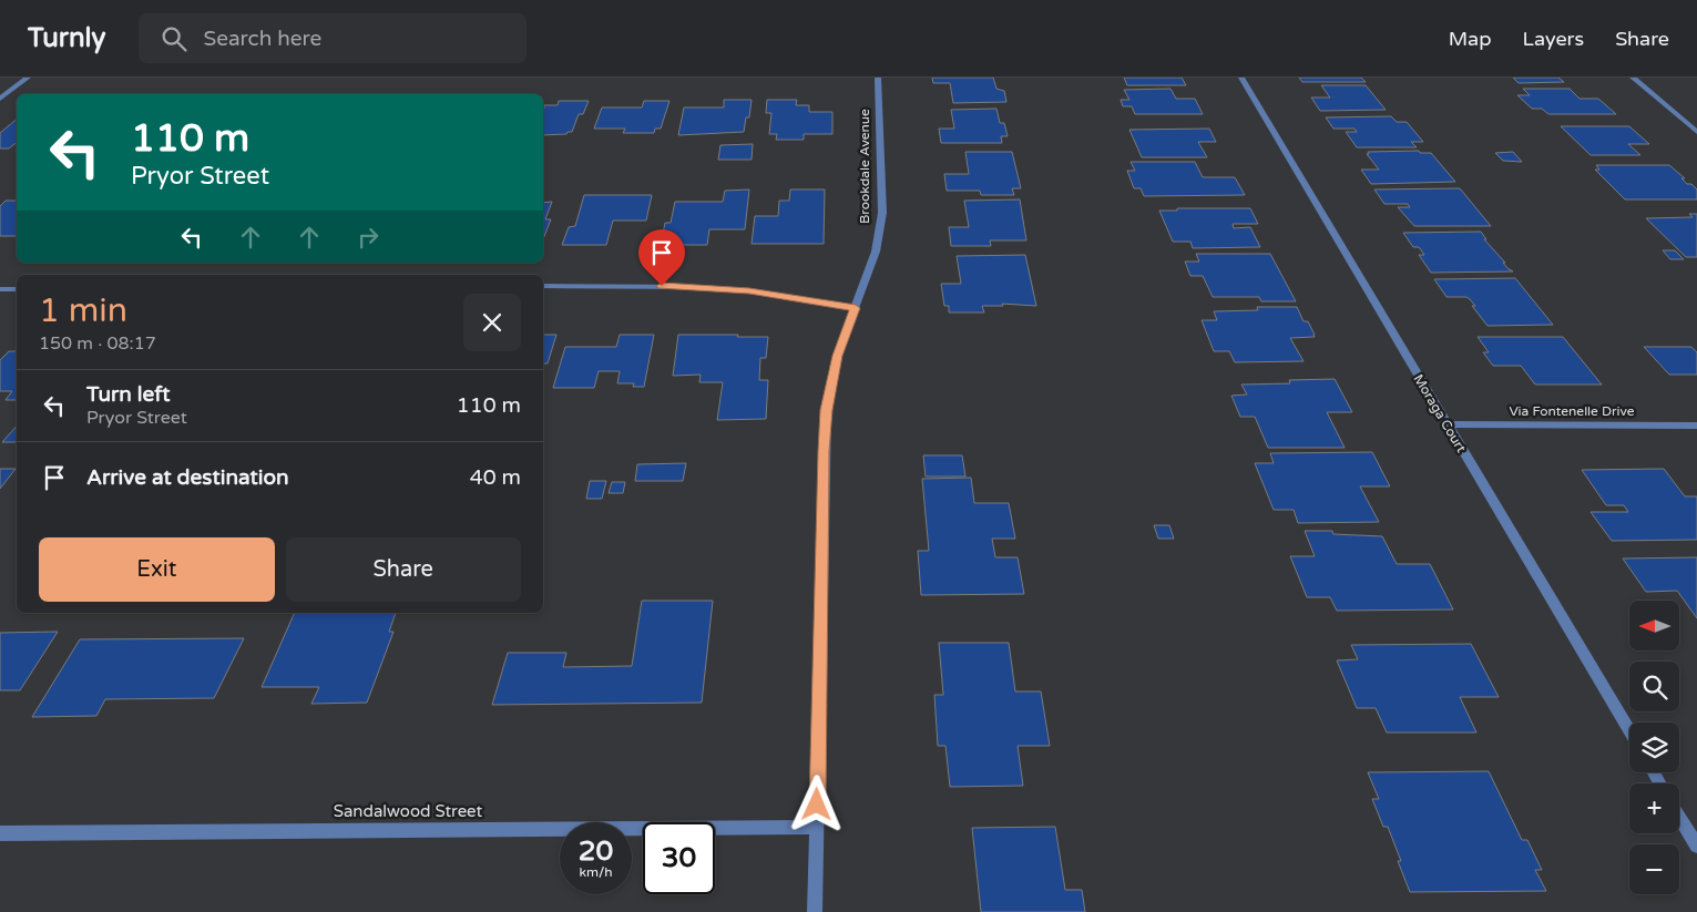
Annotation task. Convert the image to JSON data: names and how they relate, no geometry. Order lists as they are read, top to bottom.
{
  "streets": {
    "street": [
      "Brookdale Avenue",
      "Via Fontenelle Drive",
      "Moraga Court",
      "Sandalwood Street"
    ]
  },
  "crossings": [
    ["Brookdale Avenue", "Sandalwood Street"],
    ["Via Fontenelle Drive", "Moraga Court"]
  ],
  "north": "left",
  "page": {
    "header": "Turnly",
    "search": "Search here",
    "nav": ["Map", "Layers", "Share"],
    "turn": ["110 m", "Pryor Street"],
    "heading": ["1 min", "150 m · 08:17"],
    "list": [
      {
        "name": "Turn left",
        "note": "Pryor Street",
        "value": "110 m"
      },
      {
        "name": "Arrive at destination",
        "value": "40 m"
      }
    ],
    "buttons": ["Exit", "Share"],
    "map_buttons": ["+", "−"],
    "speed": "20 km/h",
    "limit": "30"
  }
}
